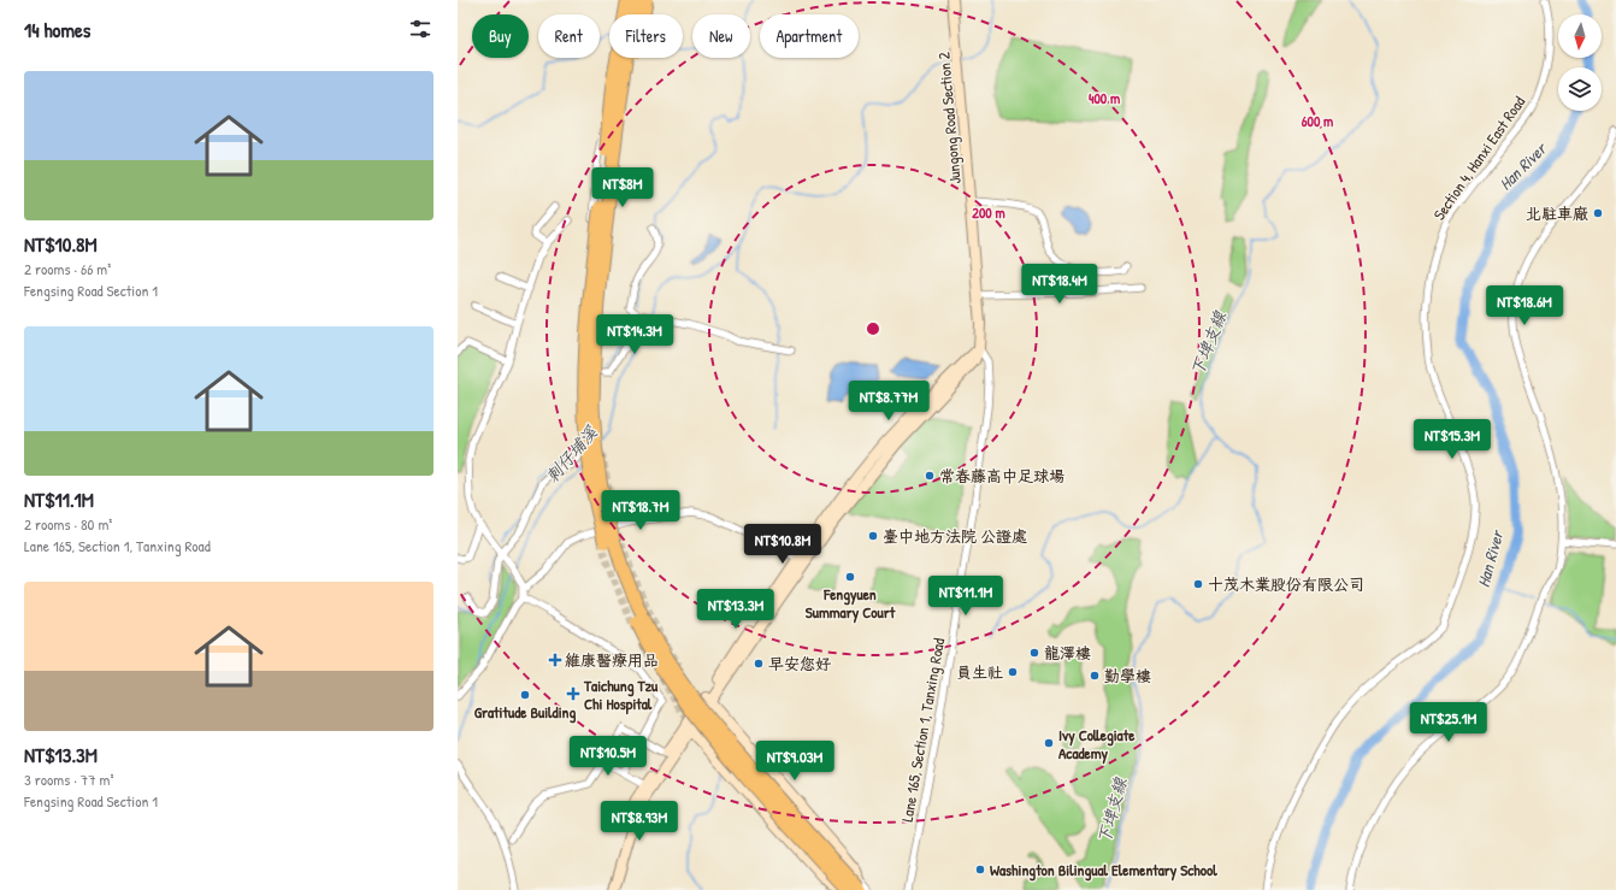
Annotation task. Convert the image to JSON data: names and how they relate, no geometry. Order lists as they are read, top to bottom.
{
  "streets": {
    "street": ["Jungong Road Section 2", "Section 4, Hanxi East Road", "Lane 165, Section 1, Tanxing Road"]
  },
  "crossings": [
    ["Jungong Road Section 2", "Lane 165, Section 1, Tanxing Road"]
  ],
  "water": ["Han River", "下埤支線", "刺仔埔溪"],
  "places": {
    "other": [
      "北駐車廠",
      "常春藤高中足球場",
      "臺中地方法院 公證處",
      "Fengyuen Summary Court",
      "十茂木業股份有限公司",
      "龍澤樓",
      "早安您好",
      "員生社",
      "勤學樓",
      "Gratitude Building",
      "Ivy Collegiate Academy",
      "Washington Bilingual Elementary School"
    ],
    "health": ["維康醫療用品", "Taichung Tzu Chi Hospital"]
  },
  "north": "bottom",
  "page": {
    "heading": "14 homes",
    "chip": [
      "Buy",
      "Rent",
      "Filters",
      "New",
      "Apartment"
    ],
    "list": [
      {
        "name": "NT$10.8M",
        "note": "2 rooms · 66 m² · Fengsing Road Section 1"
      },
      {
        "name": "NT$11.1M",
        "note": "2 rooms · 80 m² · Lane 165, Section 1, Tanxing Road"
      },
      {
        "name": "NT$13.3M",
        "note": "3 rooms · 77 m² · Fengsing Road Section 1"
      }
    ],
    "price": [
      "NT$8M",
      "NT$18.4M",
      "NT$18.6M",
      "NT$14.3M",
      "NT$8.77M",
      "NT$15.3M",
      "NT$18.7M",
      "NT$10.8M",
      "NT$11.1M",
      "NT$13.3M",
      "NT$25.1M",
      "NT$10.5M",
      "NT$9.03M",
      "NT$8.93M"
    ]
  },
  "rings": ["400 m", "600 m", "200 m"]
}
